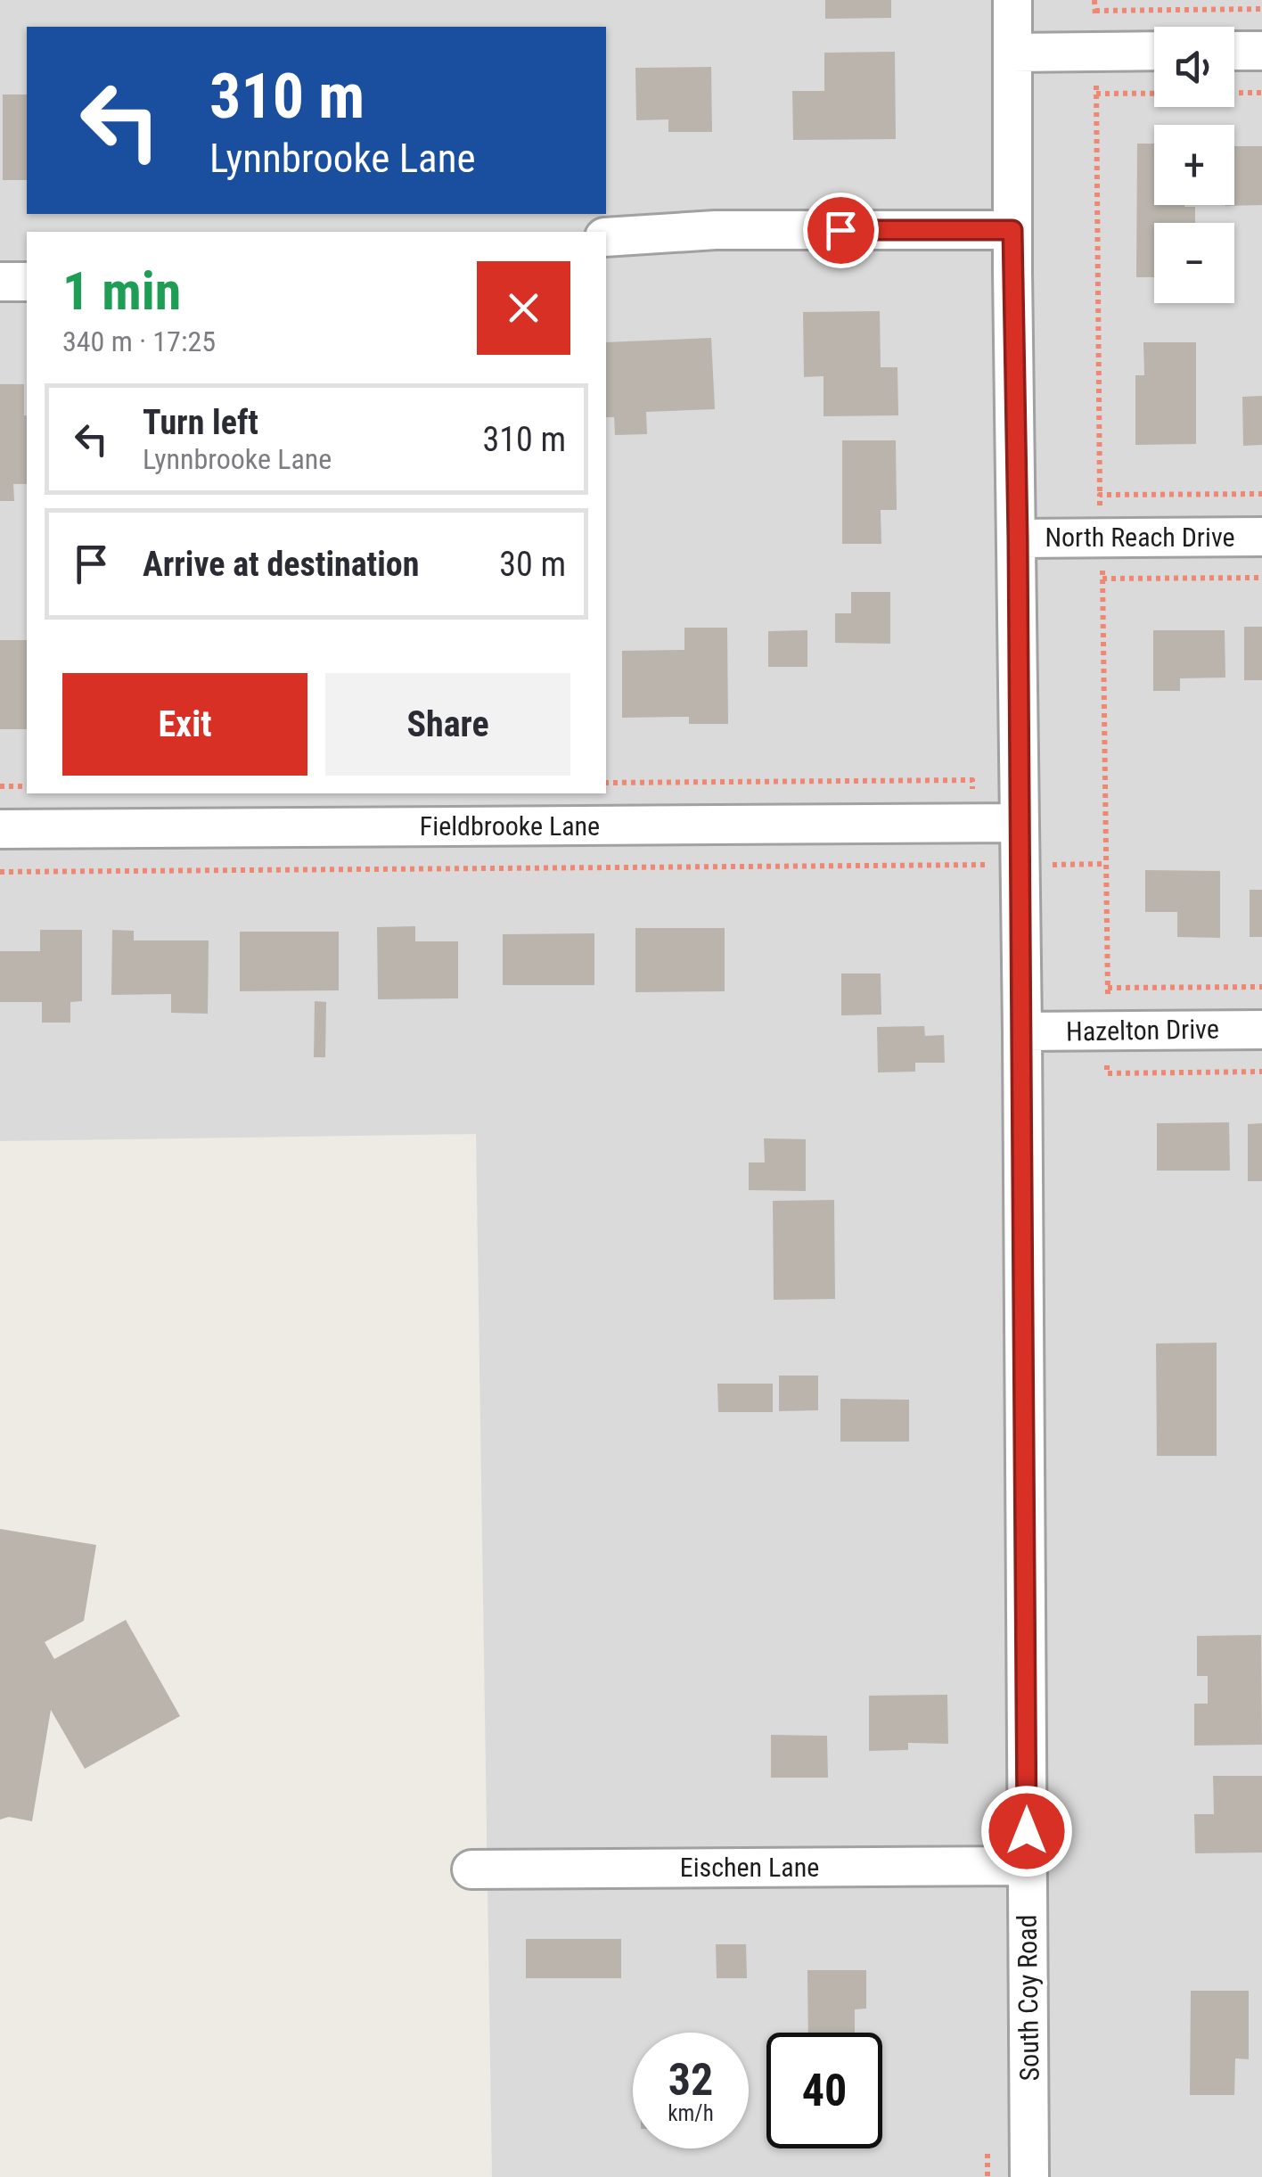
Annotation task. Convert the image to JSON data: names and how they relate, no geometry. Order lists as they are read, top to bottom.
{
  "streets": {
    "street": [
      "North Reach Drive",
      "Fieldbrooke Lane",
      "Hazelton Drive",
      "Eischen Lane",
      "South Coy Road"
    ]
  },
  "crossings": [
    ["North Reach Drive", "South Coy Road"],
    ["Fieldbrooke Lane", "South Coy Road"],
    ["Hazelton Drive", "South Coy Road"],
    ["Eischen Lane", "South Coy Road"]
  ],
  "page": {
    "map_buttons": ["+", "−"],
    "turn": ["310 m", "Lynnbrooke Lane"],
    "heading": ["1 min", "340 m · 17:25"],
    "list": [
      {
        "name": "Turn left",
        "note": "Lynnbrooke Lane",
        "value": "310 m"
      },
      {
        "name": "Arrive at destination",
        "value": "30 m"
      }
    ],
    "buttons": ["Exit", "Share"],
    "speed": "32 km/h",
    "limit": "40"
  }
}
